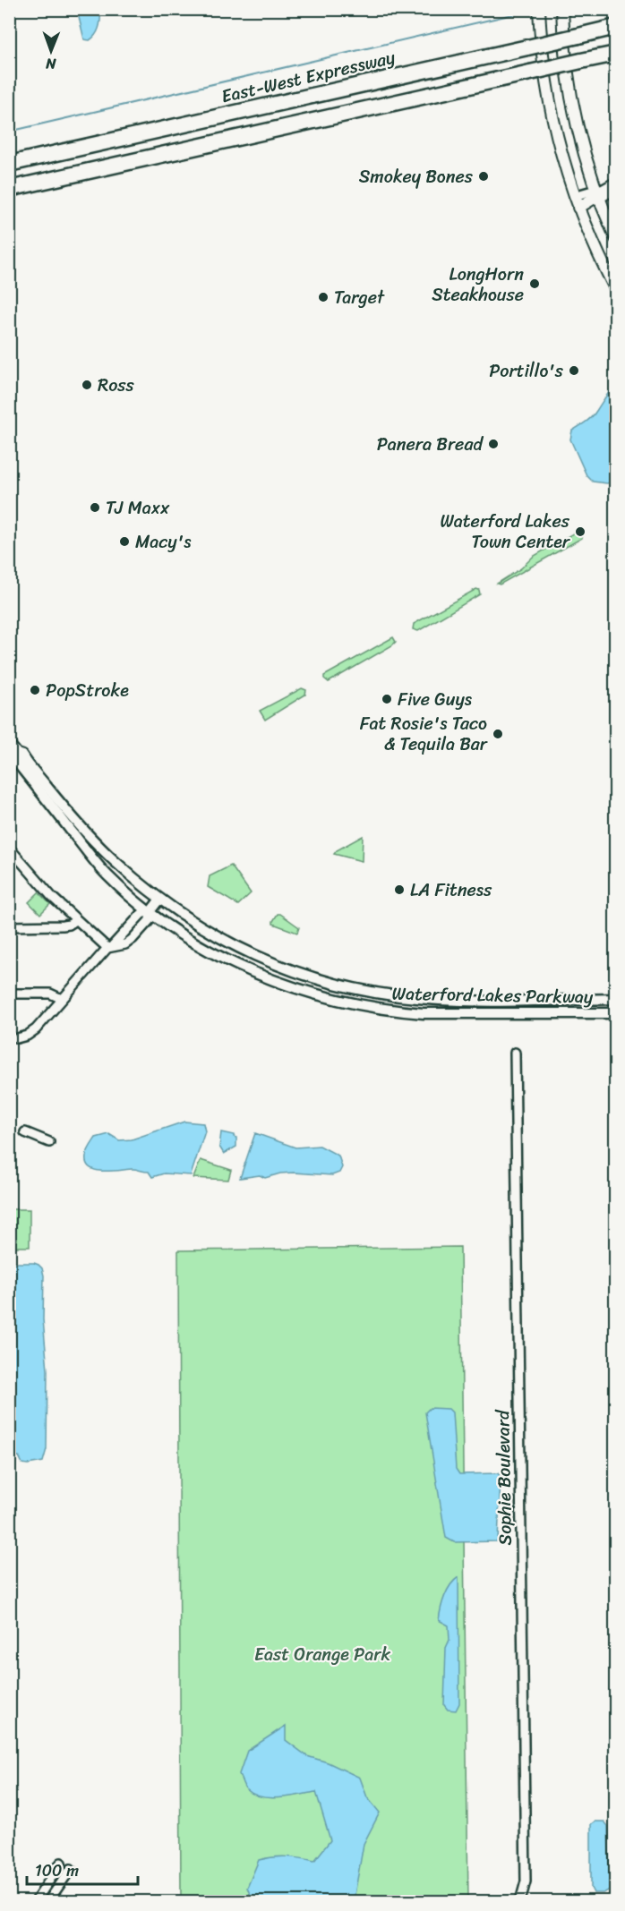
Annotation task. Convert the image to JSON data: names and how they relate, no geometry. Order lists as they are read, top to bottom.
{
  "streets": {
    "highway": ["East-West Expressway"],
    "street": ["Waterford Lakes Parkway", "Sophie Boulevard"]
  },
  "parks": ["East Orange Park"],
  "places": [
    "Smokey Bones",
    "LongHorn Steakhouse",
    "Target",
    "Portillo's",
    "Ross",
    "Panera Bread",
    "TJ Maxx",
    "Waterford Lakes Town Center",
    "Macy's",
    "PopStroke",
    "Five Guys",
    "Fat Rosie's Taco & Tequila Bar",
    "LA Fitness"
  ],
  "scale_bar": "100 m",
  "north": "bottom"
}
